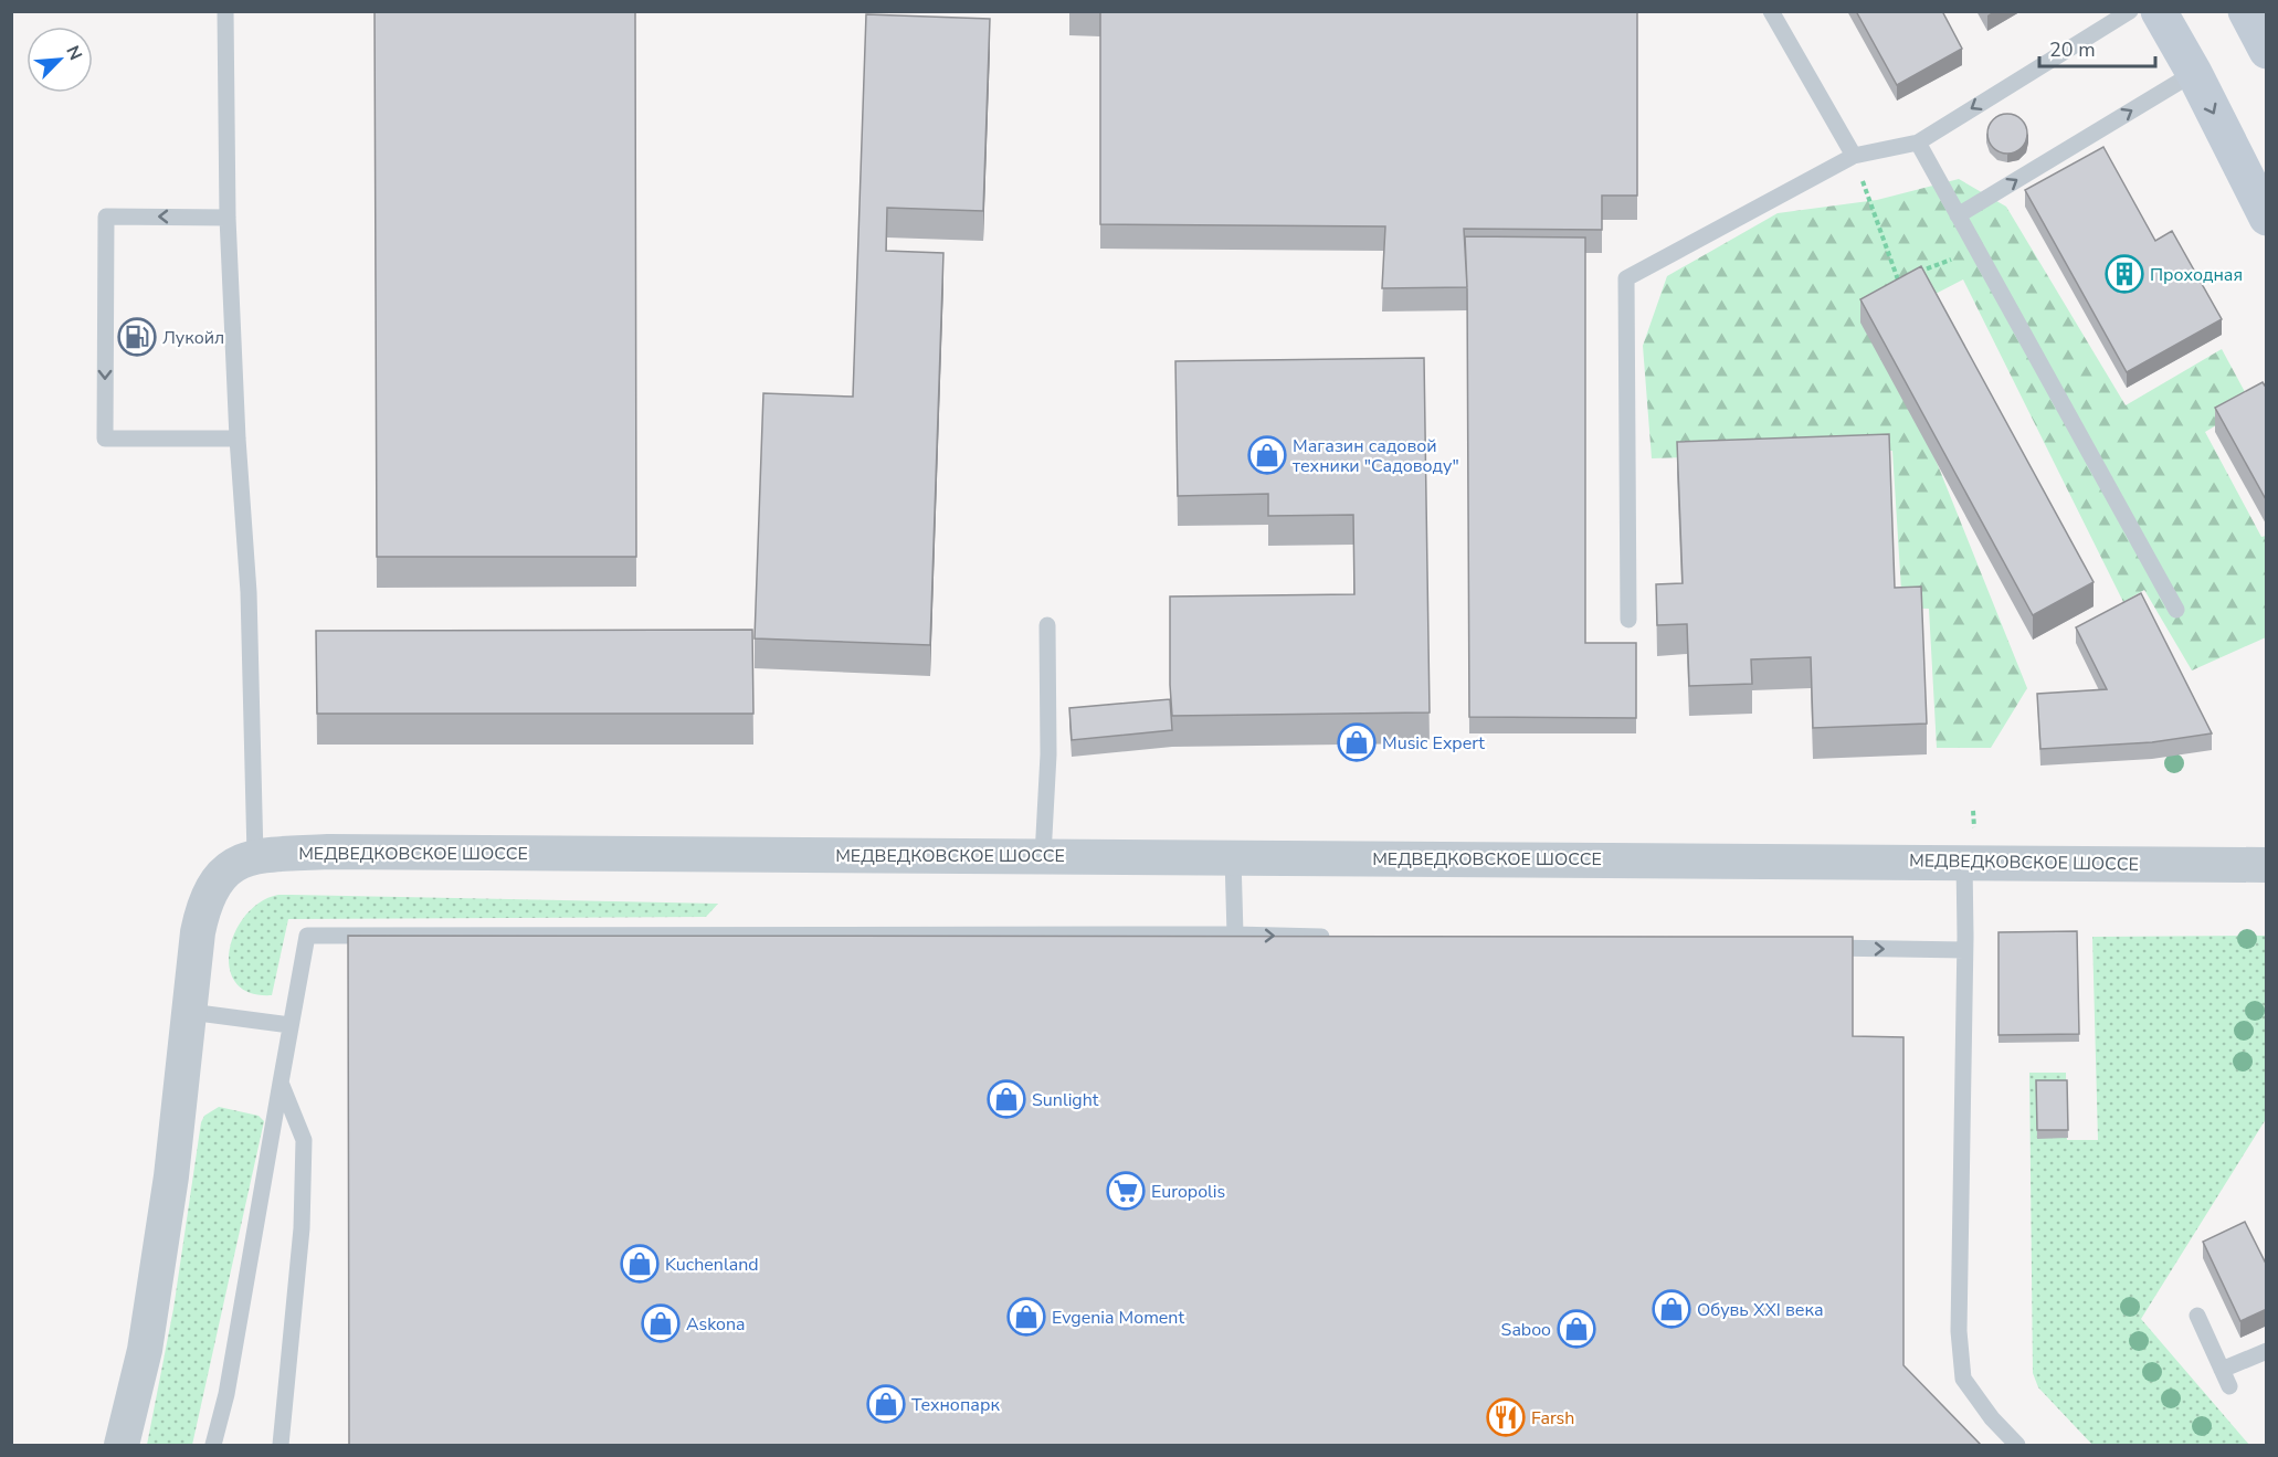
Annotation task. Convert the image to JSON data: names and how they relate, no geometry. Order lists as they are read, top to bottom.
{
  "streets": {
    "street": ["МЕДВЕДКОВСКОЕ ШОССЕ"]
  },
  "places": {
    "building": ["Проходная"],
    "fuel station": ["Лукойл"],
    "shop": [
      "Магазин садовой техники \"Садоводу\"",
      "Music Expert",
      "Sunlight",
      "Kuchenland",
      "Обувь XXI века",
      "Evgenia Moment",
      "Askona",
      "Saboo",
      "Технопарк"
    ],
    "supermarket": ["Europolis"],
    "restaurant": ["Farsh"]
  },
  "scale_bar": "20 m",
  "north": "top right"
}
